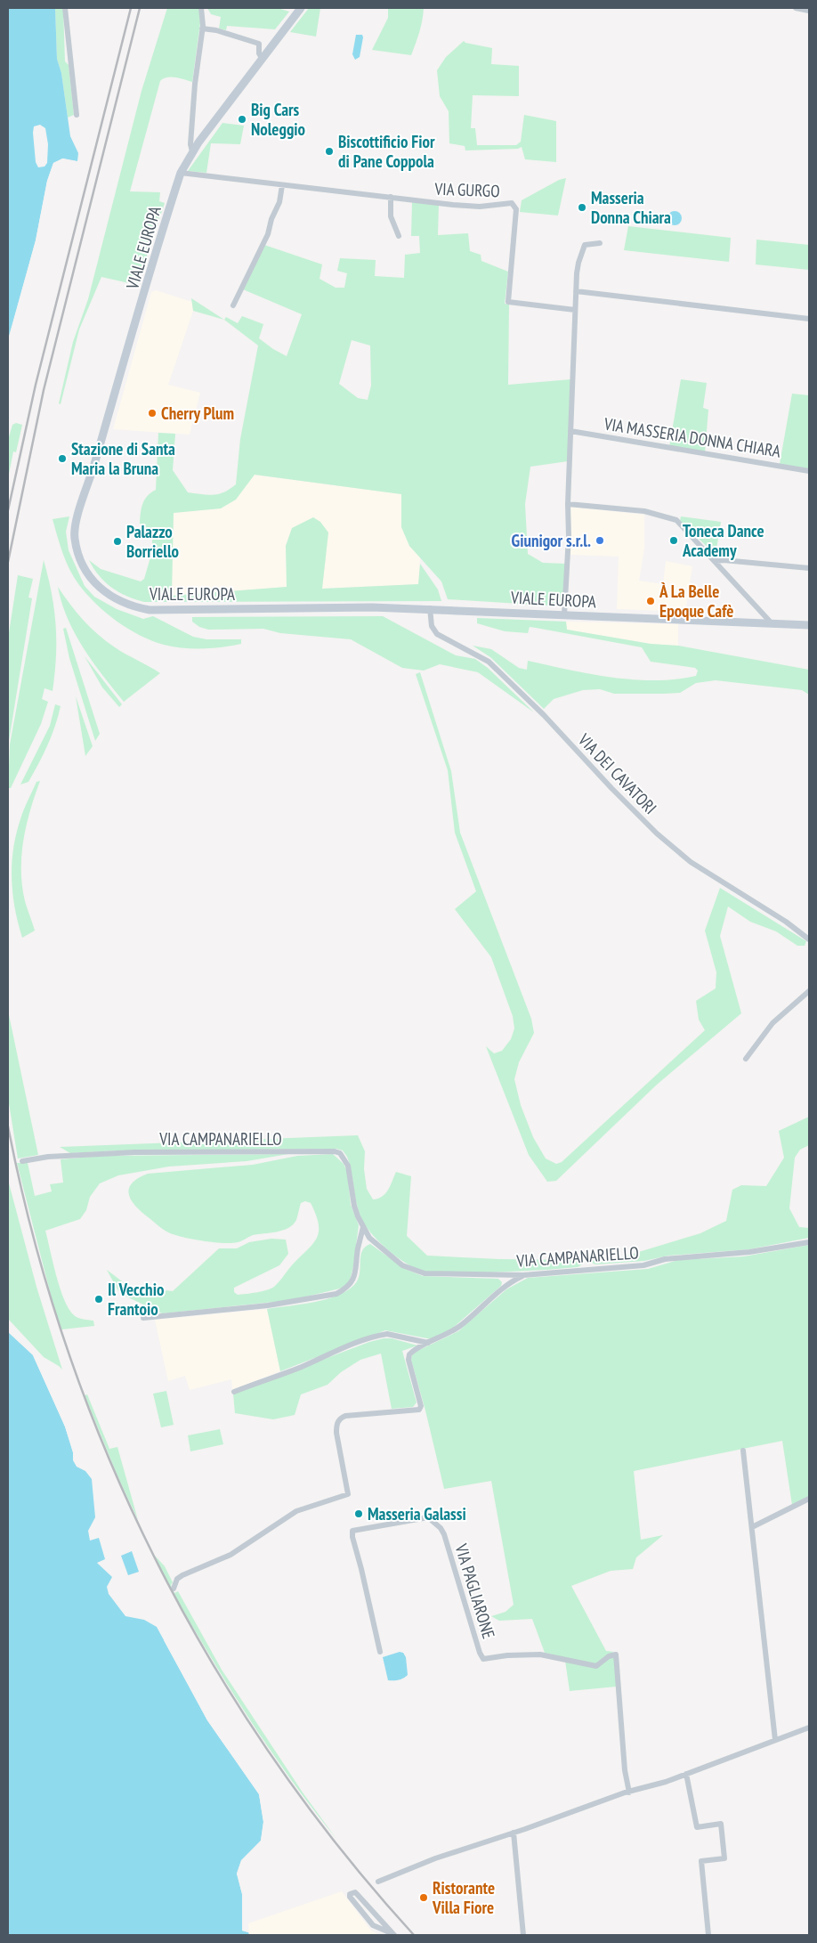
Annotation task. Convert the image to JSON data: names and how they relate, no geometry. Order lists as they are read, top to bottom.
{
  "streets": {
    "street": [
      "VIA GURGO",
      "VIALE EUROPA",
      "VIA MASSERIA DONNA CHIARA",
      "VIA DEI CAVATORI",
      "VIA CAMPANARIELLO",
      "VIA PAGLIARONE"
    ]
  },
  "crossings": [
    ["VIA GURGO", "VIALE EUROPA"],
    ["VIALE EUROPA", "VIA DEI CAVATORI"]
  ],
  "places": [
    "Big Cars Noleggio",
    "Biscottificio Fior di Pane Coppola",
    "Masseria Donna Chiara",
    "Cherry Plum",
    "Stazione di Santa Maria la Bruna",
    "Giunigor s.r.l.",
    "Toneca Dance Academy",
    "Palazzo Borriello",
    "À La Belle Epoque Cafè",
    "Il Vecchio Frantoio",
    "Masseria Galassi",
    "Ristorante Villa Fiore"
  ]
}
